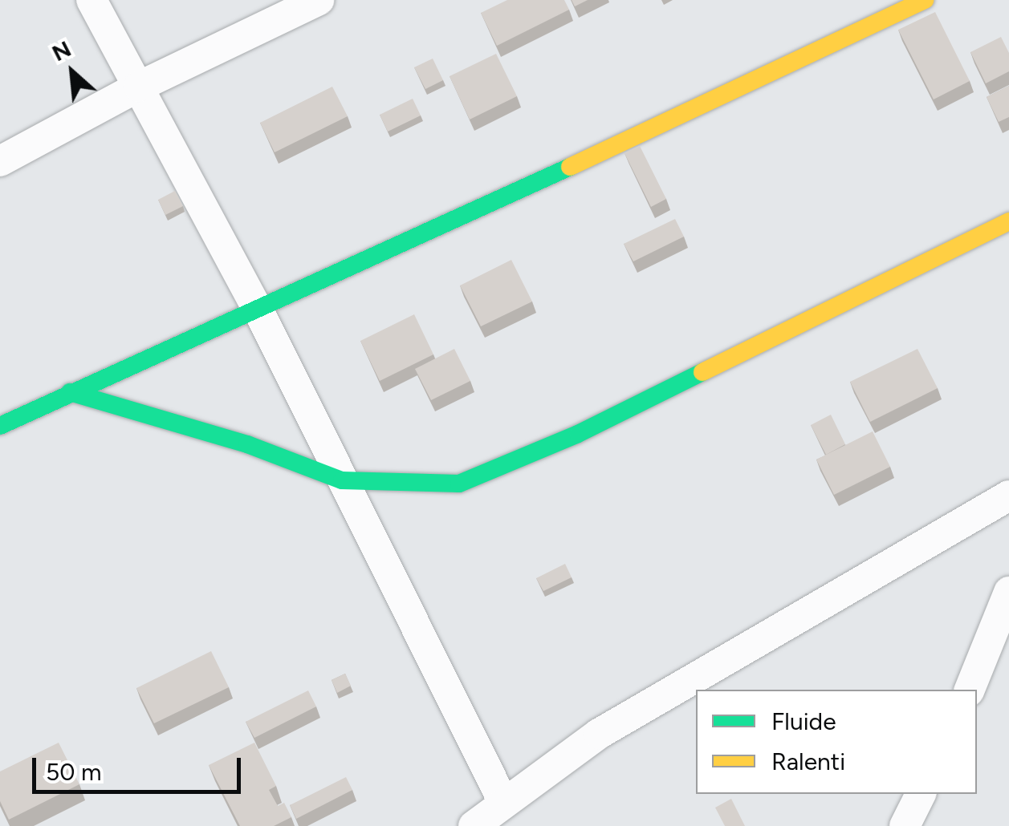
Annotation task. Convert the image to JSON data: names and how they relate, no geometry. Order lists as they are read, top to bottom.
{
  "legend": ["Fluide", "Ralenti"],
  "scale_bar": "50 m",
  "north": "top left"
}
